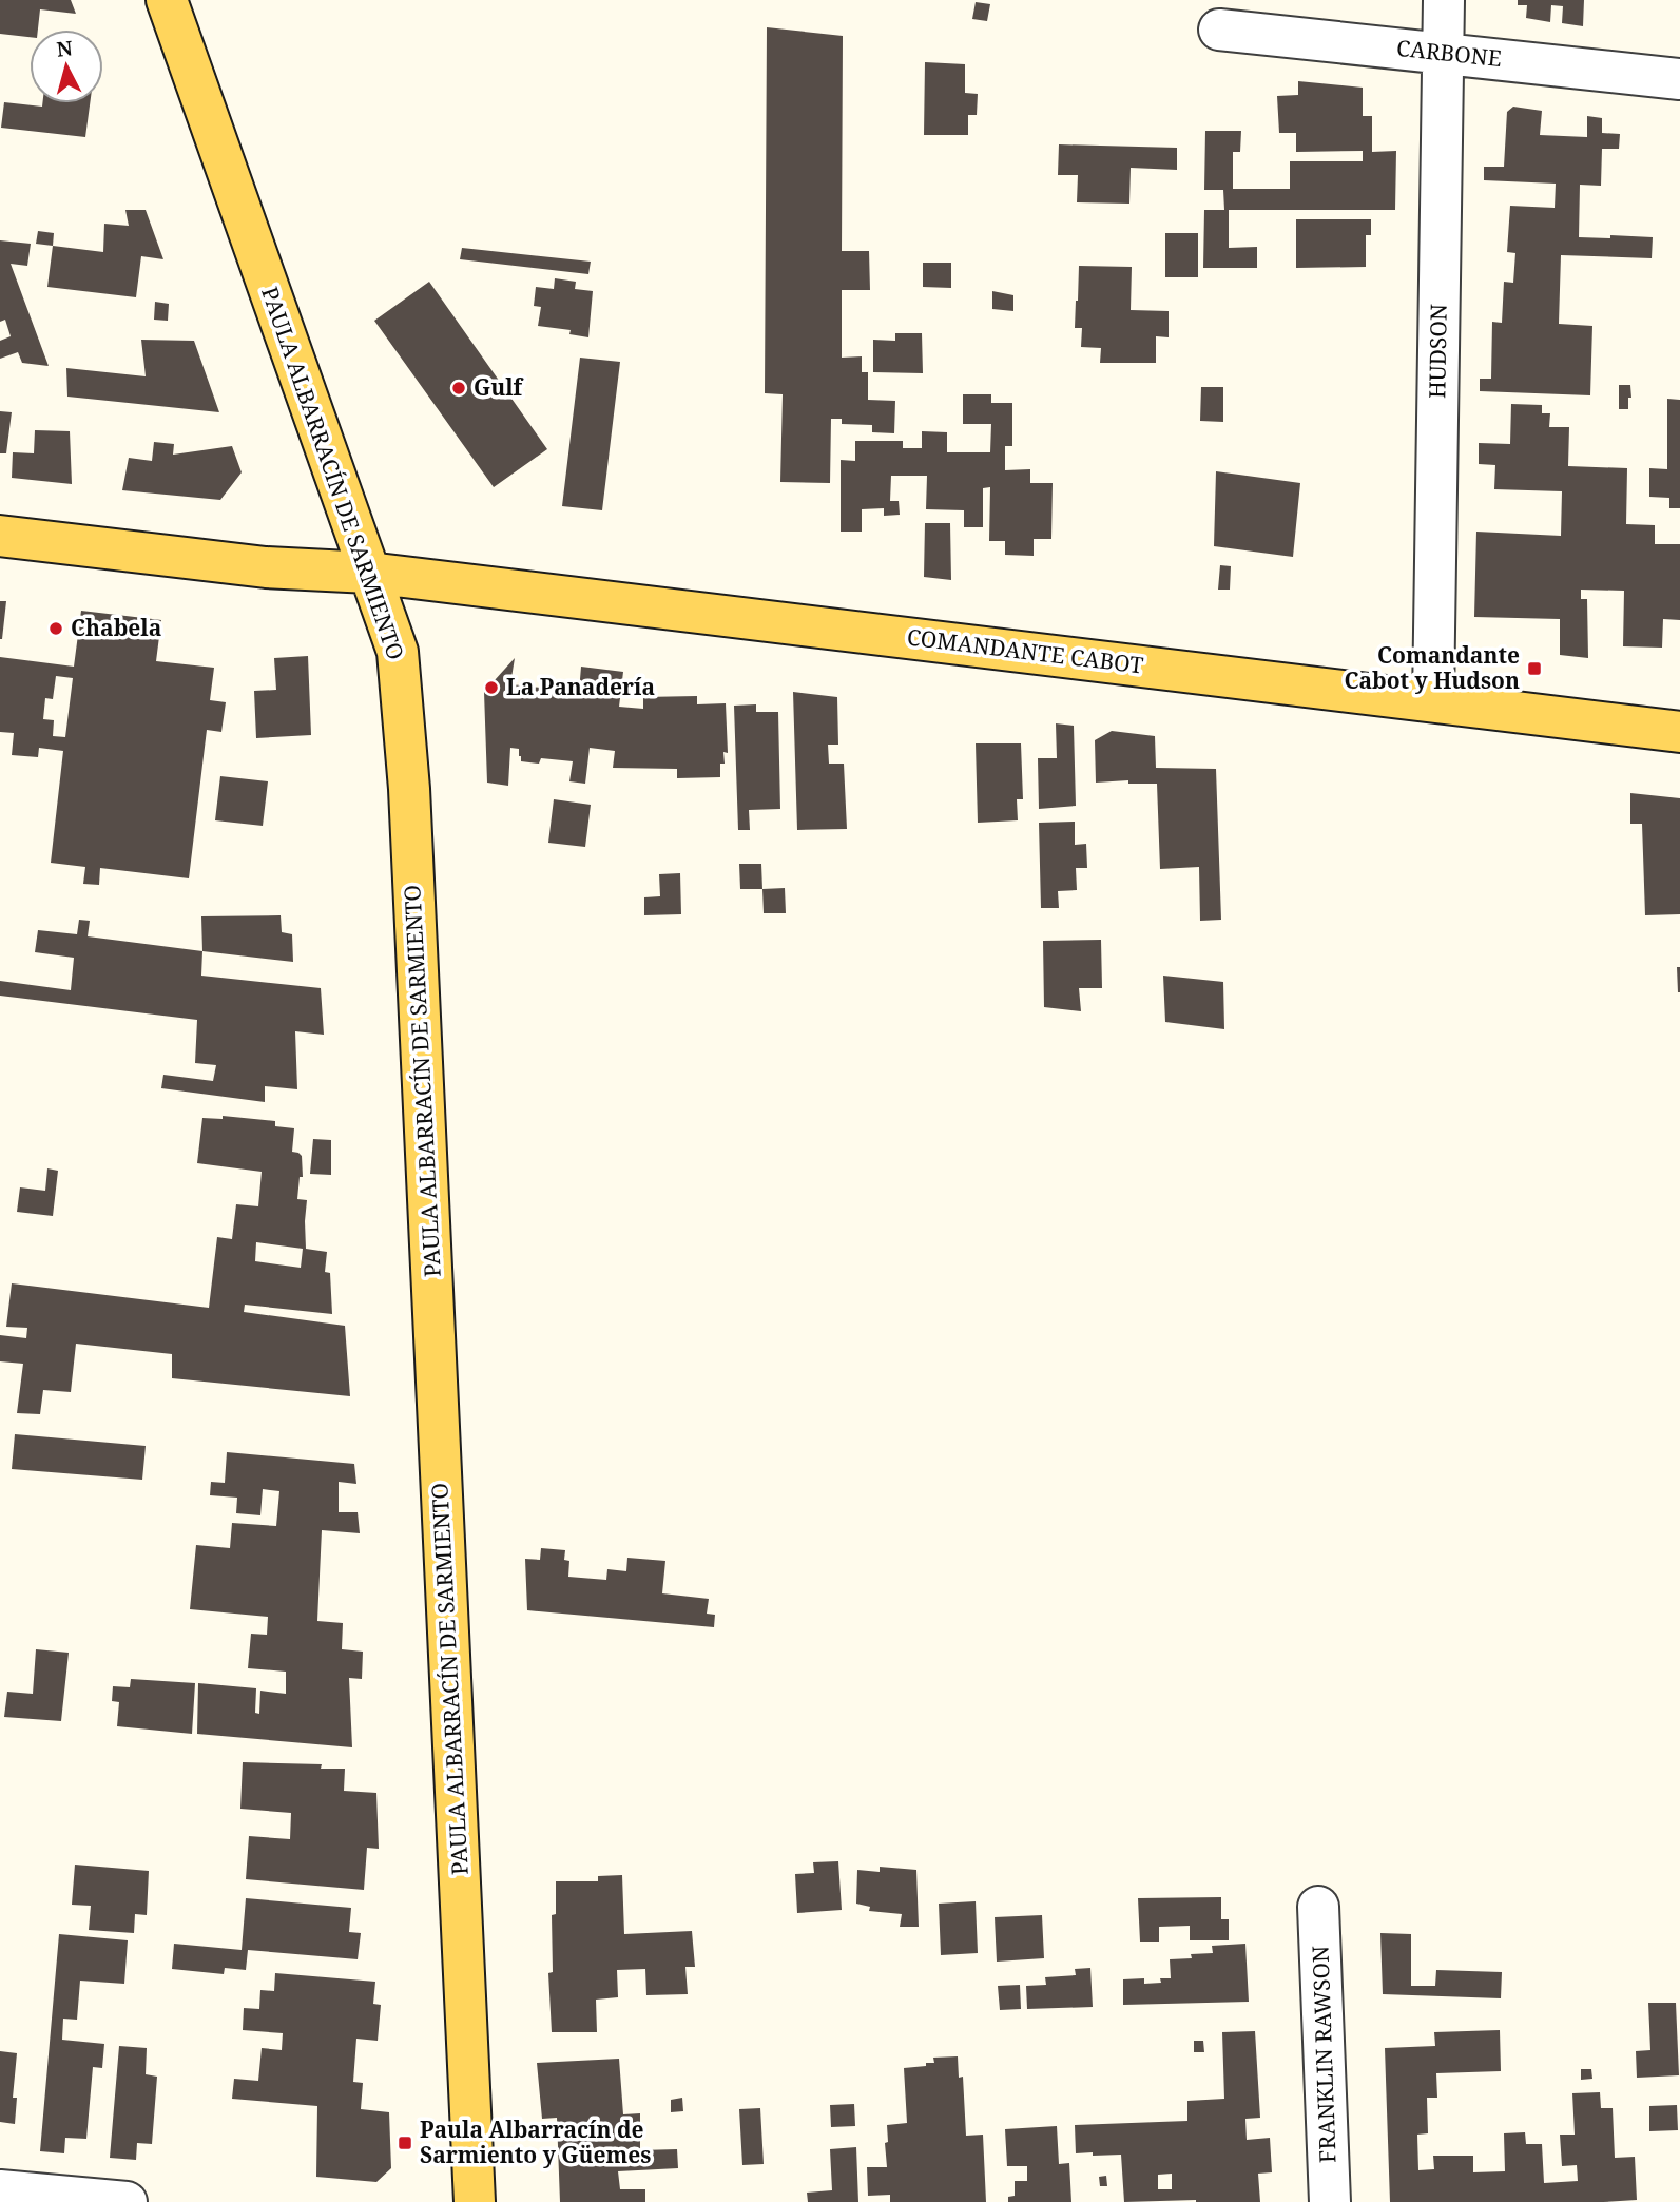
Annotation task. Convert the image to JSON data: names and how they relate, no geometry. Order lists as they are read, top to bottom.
{
  "streets": {
    "main road": ["PAULA ALBARRACÍN DE SARMIENTO", "COMANDANTE CABOT"],
    "street": ["CARBONE", "HUDSON", "FRANKLIN RAWSON"]
  },
  "crossings": [
    ["CARBONE", "HUDSON"],
    ["HUDSON", "COMANDANTE CABOT"],
    ["PAULA ALBARRACÍN DE SARMIENTO", "COMANDANTE CABOT"]
  ],
  "places": {
    "other": ["Gulf", "Chabela", "La Panadería"],
    "transit": ["Comandante Cabot y Hudson", "Paula Albarracín de Sarmiento y Güemes"]
  },
  "north": "top"
}
